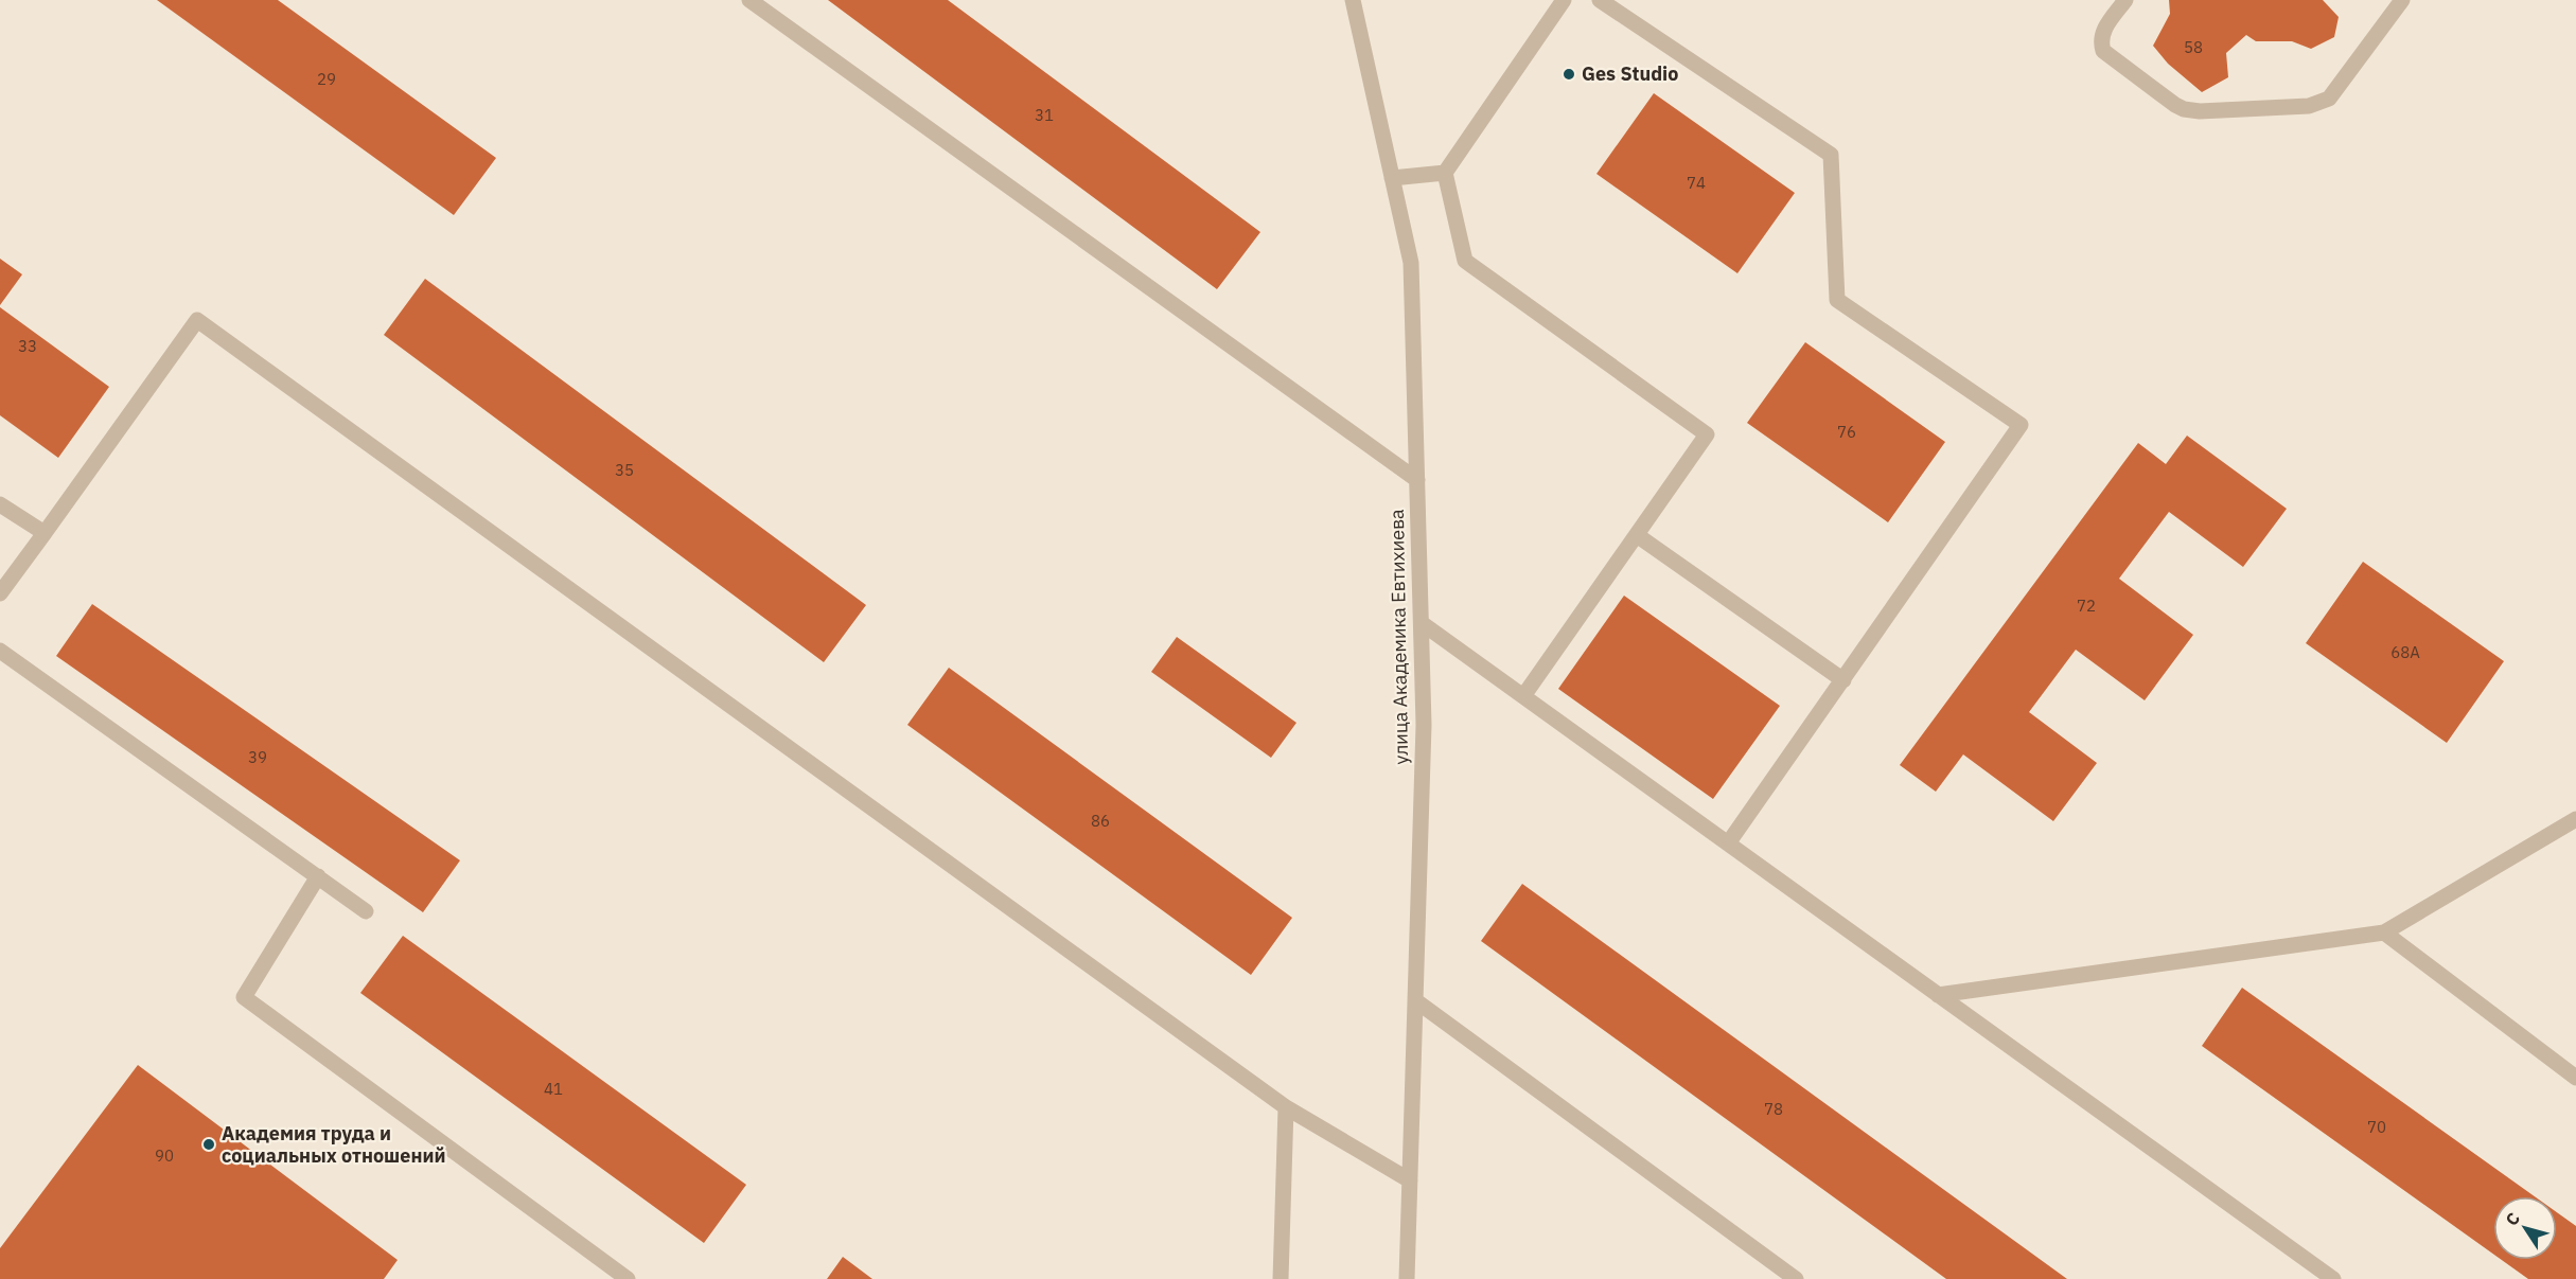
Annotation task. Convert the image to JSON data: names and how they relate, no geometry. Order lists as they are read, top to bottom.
{
  "streets": {
    "street": ["улица Академика Евтихиева"]
  },
  "places": ["Ges Studio", "Академия труда и социальных отношений"],
  "house_numbers": [
    "58",
    "29",
    "31",
    "74",
    "33",
    "76",
    "35",
    "72",
    "68А",
    "39",
    "86",
    "41",
    "78",
    "70",
    "90"
  ],
  "north": "top left"
}
